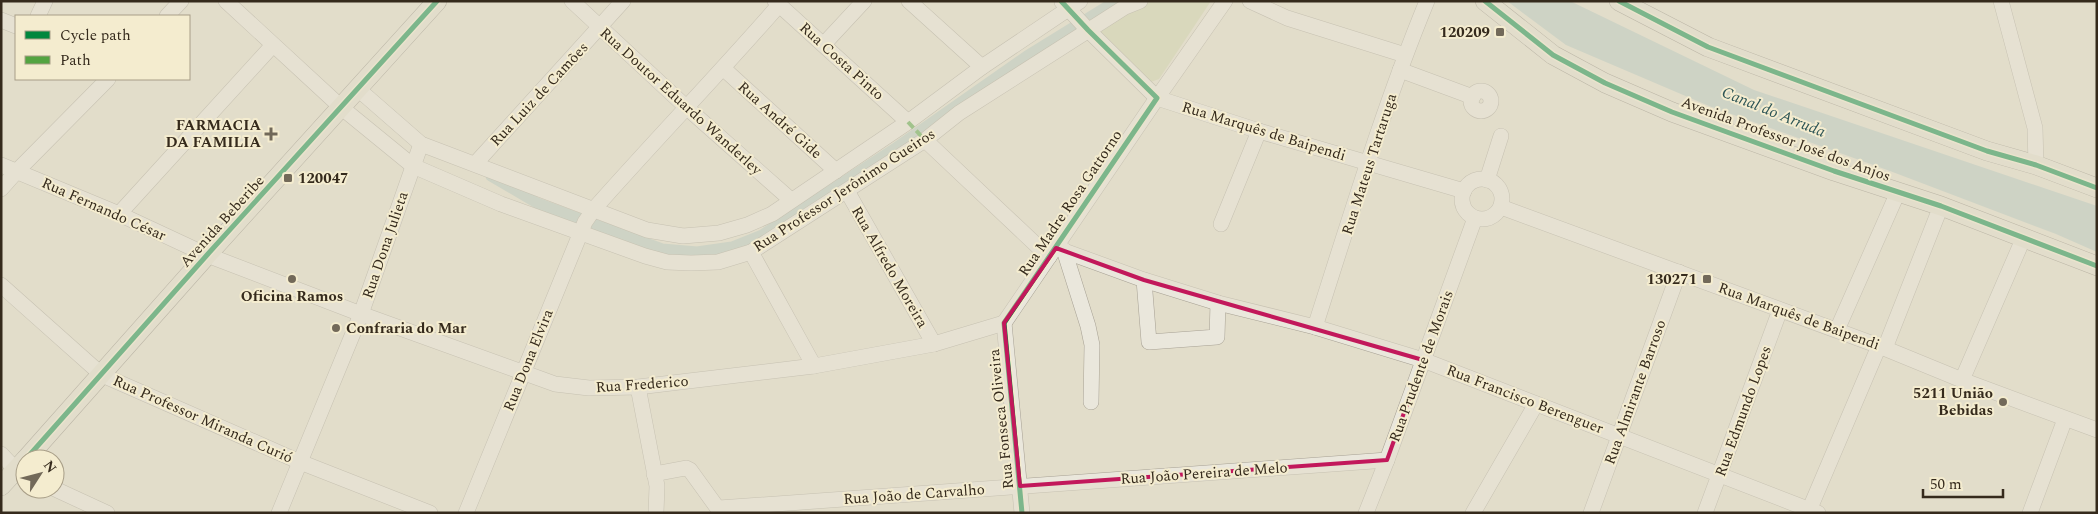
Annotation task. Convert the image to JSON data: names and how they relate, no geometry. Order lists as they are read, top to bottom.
{
  "streets": {
    "main road": ["Avenida Professor José dos Anjos", "Avenida Beberibe"],
    "street": [
      "Rua Costa Pinto",
      "Rua Luiz de Camões",
      "Rua Doutor Eduardo Wanderley",
      "Rua André Gide",
      "Rua Marquês de Baipendi",
      "Rua Mateus Tartaruga",
      "Rua Professor Jerônimo Gueiros",
      "Rua Madre Rosa Gattorno",
      "Rua Fernando César",
      "Rua Dona Julieta",
      "Rua Alfredo Moreira",
      "Rua Dona Elvira",
      "Rua Prudente de Morais",
      "Rua Frederico",
      "Rua Almirante Barroso",
      "Rua Francisco Berenguer",
      "Rua Edmundo Lopes",
      "Rua Professor Miranda Curió",
      "Rua Fonseca Oliveira",
      "Rua João Pereira de Melo",
      "Rua João de Carvalho"
    ]
  },
  "crossings": [
    ["Rua Costa Pinto", "Rua Professor Jerônimo Gueiros"],
    ["Rua Costa Pinto", "Rua Dona Elvira"],
    ["Rua Luiz de Camões", "Rua Doutor Eduardo Wanderley"],
    ["Rua Luiz de Camões", "Rua Professor Jerônimo Gueiros"],
    ["Rua Doutor Eduardo Wanderley", "Rua Professor Jerônimo Gueiros"],
    ["Rua Doutor Eduardo Wanderley", "Rua Dona Elvira"],
    ["Rua André Gide", "Rua Professor Jerônimo Gueiros"],
    ["Rua André Gide", "Rua Dona Elvira"],
    ["Rua Marquês de Baipendi", "Rua Mateus Tartaruga"],
    ["Rua Marquês de Baipendi", "Rua Professor Jerônimo Gueiros"],
    ["Rua Marquês de Baipendi", "Rua Madre Rosa Gattorno"],
    ["Rua Marquês de Baipendi", "Rua Prudente de Morais"],
    ["Rua Marquês de Baipendi", "Rua Almirante Barroso"],
    ["Rua Marquês de Baipendi", "Rua Edmundo Lopes"],
    ["Rua Mateus Tartaruga", "Rua Francisco Berenguer"],
    ["Rua Professor Jerônimo Gueiros", "Avenida Beberibe"],
    ["Rua Professor Jerônimo Gueiros", "Rua Dona Julieta"],
    ["Rua Professor Jerônimo Gueiros", "Rua Alfredo Moreira"],
    ["Rua Professor Jerônimo Gueiros", "Rua Dona Elvira"],
    ["Rua Madre Rosa Gattorno", "Rua Frederico"],
    ["Rua Madre Rosa Gattorno", "Rua Francisco Berenguer"],
    ["Rua Madre Rosa Gattorno", "Rua Fonseca Oliveira"],
    ["Rua Fernando César", "Avenida Beberibe"],
    ["Rua Fernando César", "Rua Frederico"],
    ["Avenida Beberibe", "Rua Frederico"],
    ["Avenida Beberibe", "Rua Professor Miranda Curió"],
    ["Rua Dona Julieta", "Rua Frederico"],
    ["Rua Dona Julieta", "Rua Professor Miranda Curió"],
    ["Rua Alfredo Moreira", "Rua Frederico"],
    ["Rua Dona Elvira", "Rua Frederico"],
    ["Rua Prudente de Morais", "Rua Francisco Berenguer"],
    ["Rua Prudente de Morais", "Rua João Pereira de Melo"],
    ["Rua Frederico", "Rua Fonseca Oliveira"],
    ["Rua Almirante Barroso", "Rua Francisco Berenguer"],
    ["Rua Francisco Berenguer", "Rua Edmundo Lopes"],
    ["Rua Fonseca Oliveira", "Rua João Pereira de Melo"],
    ["Rua Fonseca Oliveira", "Rua João de Carvalho"],
    ["Rua João Pereira de Melo", "Rua João de Carvalho"]
  ],
  "water": ["Canal do Arruda"],
  "places": {
    "transit": ["120209", "120047", "130271"],
    "health": ["FARMACIA DA FAMILIA"],
    "other": ["Oficina Ramos", "Confraria do Mar", "5211 União Bebidas"]
  },
  "legend": ["Cycle path", "Path"],
  "scale_bar": "50 m",
  "north": "top right"
}
